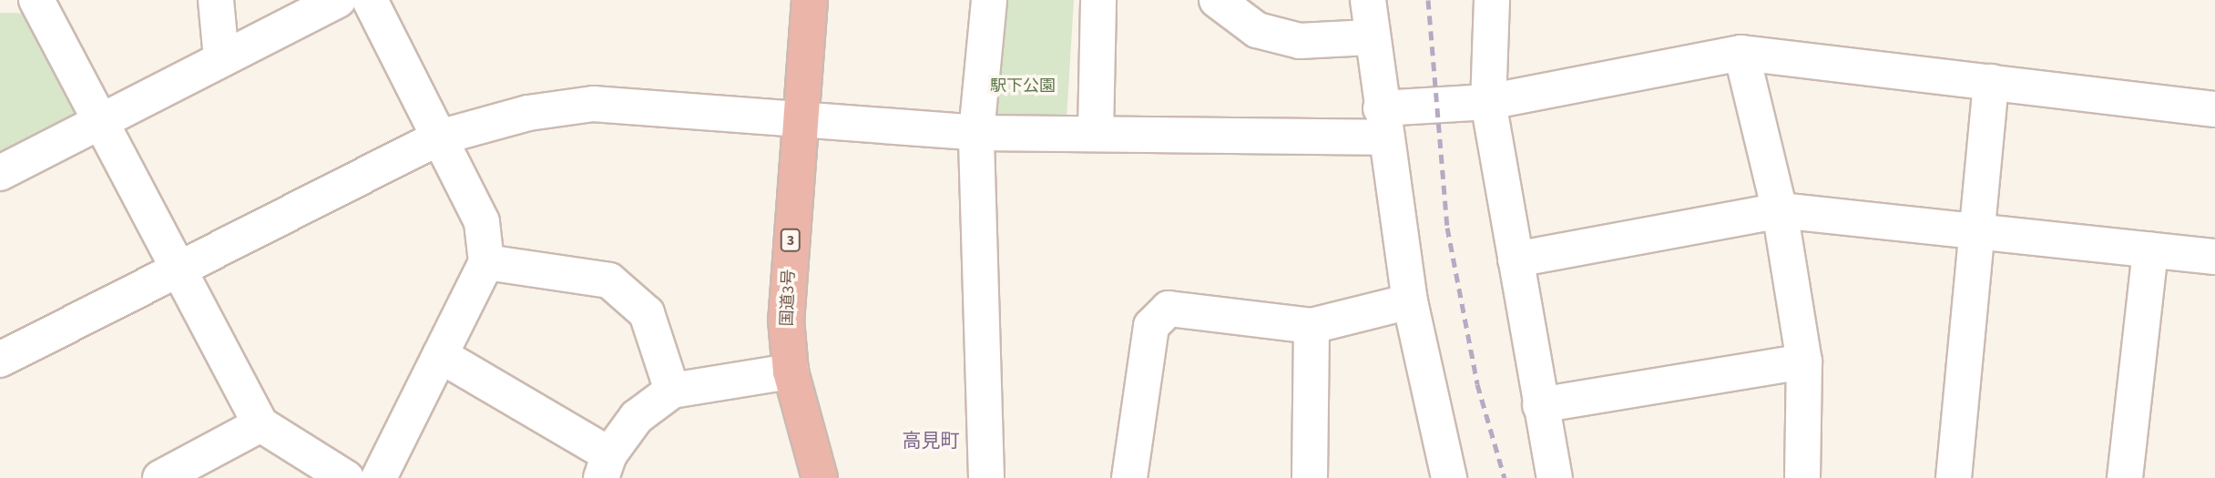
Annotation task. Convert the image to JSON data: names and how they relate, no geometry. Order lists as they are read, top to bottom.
{
  "streets": {
    "highway": ["3", "国道3号"]
  },
  "districts": ["高見町"],
  "parks": ["駅下公園"]
}
